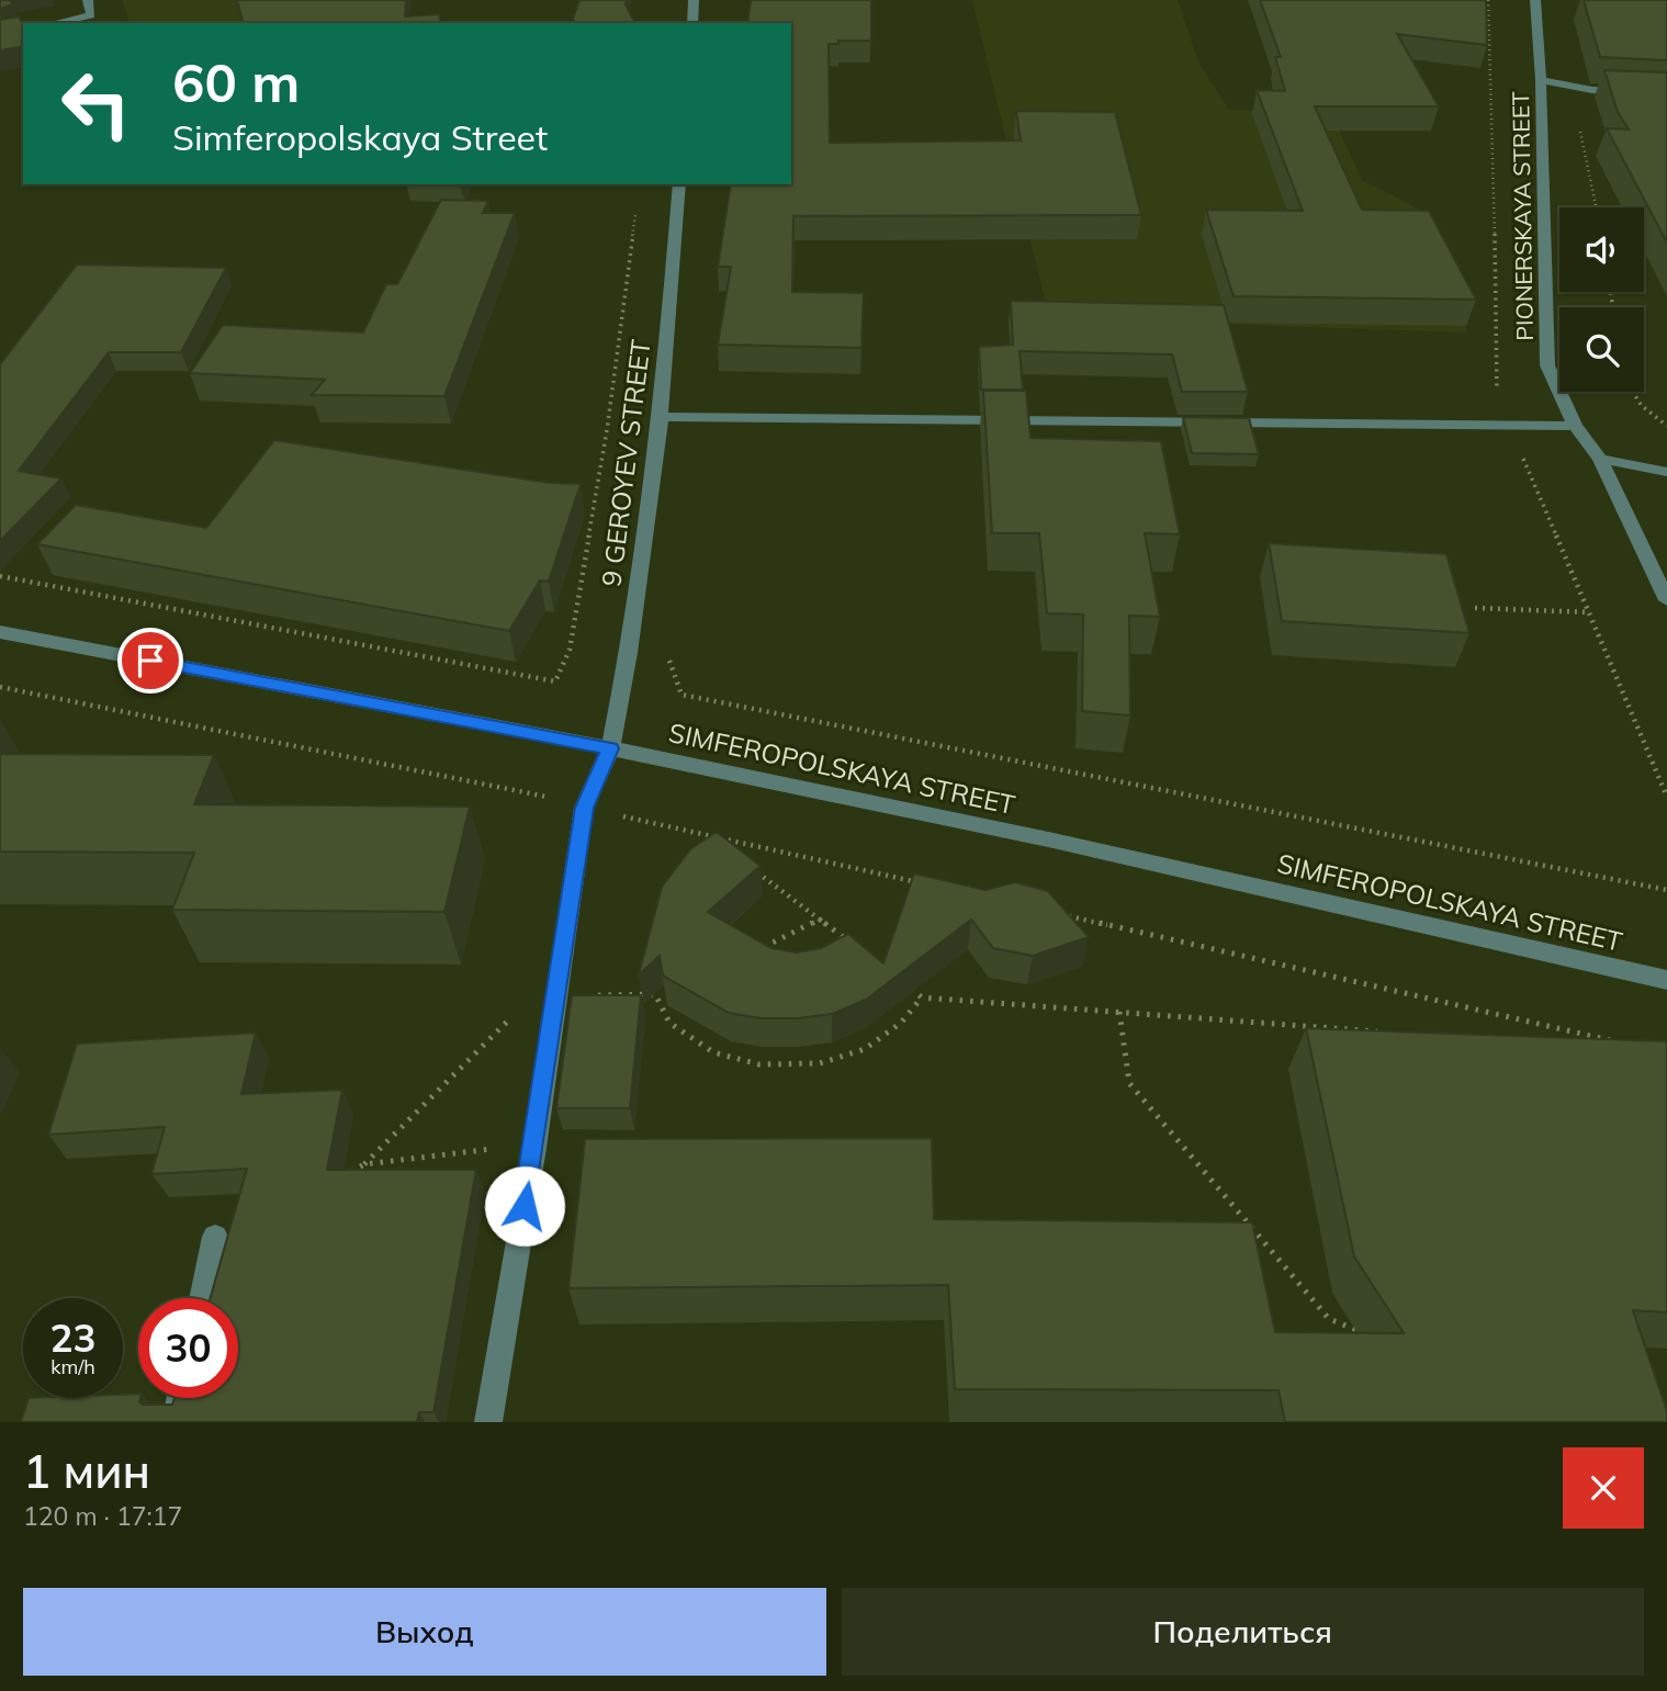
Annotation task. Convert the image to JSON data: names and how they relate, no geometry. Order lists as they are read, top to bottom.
{
  "streets": {
    "street": ["PIONERSKAYA STREET", "9 GEROYEV STREET", "SIMFEROPOLSKAYA STREET"]
  },
  "crossings": [
    ["9 GEROYEV STREET", "SIMFEROPOLSKAYA STREET"]
  ],
  "page": {
    "turn": ["60 m", "Simferopolskaya Street"],
    "speed": "23 km/h",
    "limit": "30",
    "heading": ["1 мин", "120 m · 17:17"],
    "buttons": ["Выход", "Поделиться"]
  }
}
